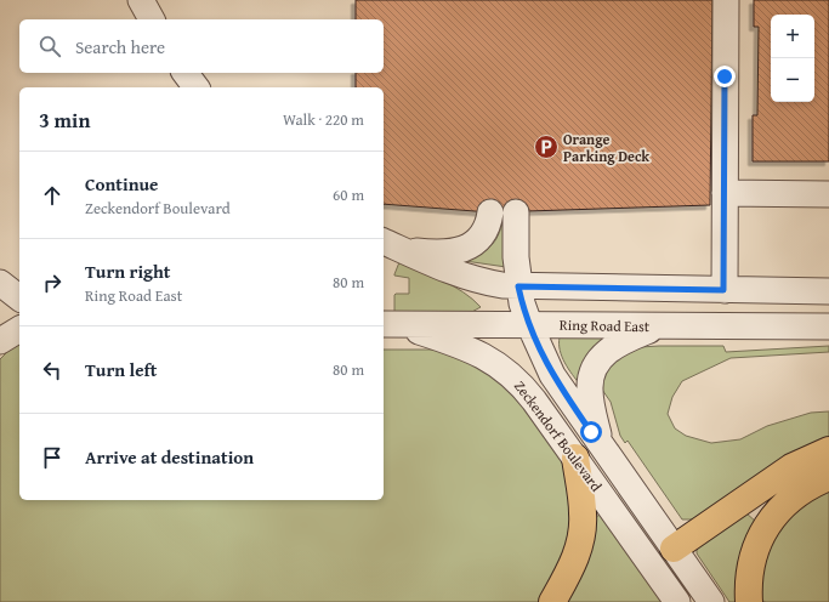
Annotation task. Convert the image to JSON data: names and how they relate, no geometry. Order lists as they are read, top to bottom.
{
  "streets": {
    "street": ["Ring Road East", "Zeckendorf Boulevard"]
  },
  "crossings": [
    ["Ring Road East", "Zeckendorf Boulevard"]
  ],
  "places": {
    "parking": ["Orange Parking Deck"]
  },
  "page": {
    "map_buttons": ["+", "−"],
    "search": "Search here",
    "heading": ["3 min", "Walk · 220 m"],
    "list": [
      ["Continue", "Zeckendorf Boulevard", "60 m"],
      ["Turn right", "Ring Road East", "80 m"],
      ["Turn left", "80 m"],
      "Arrive at destination"
    ]
  }
}
